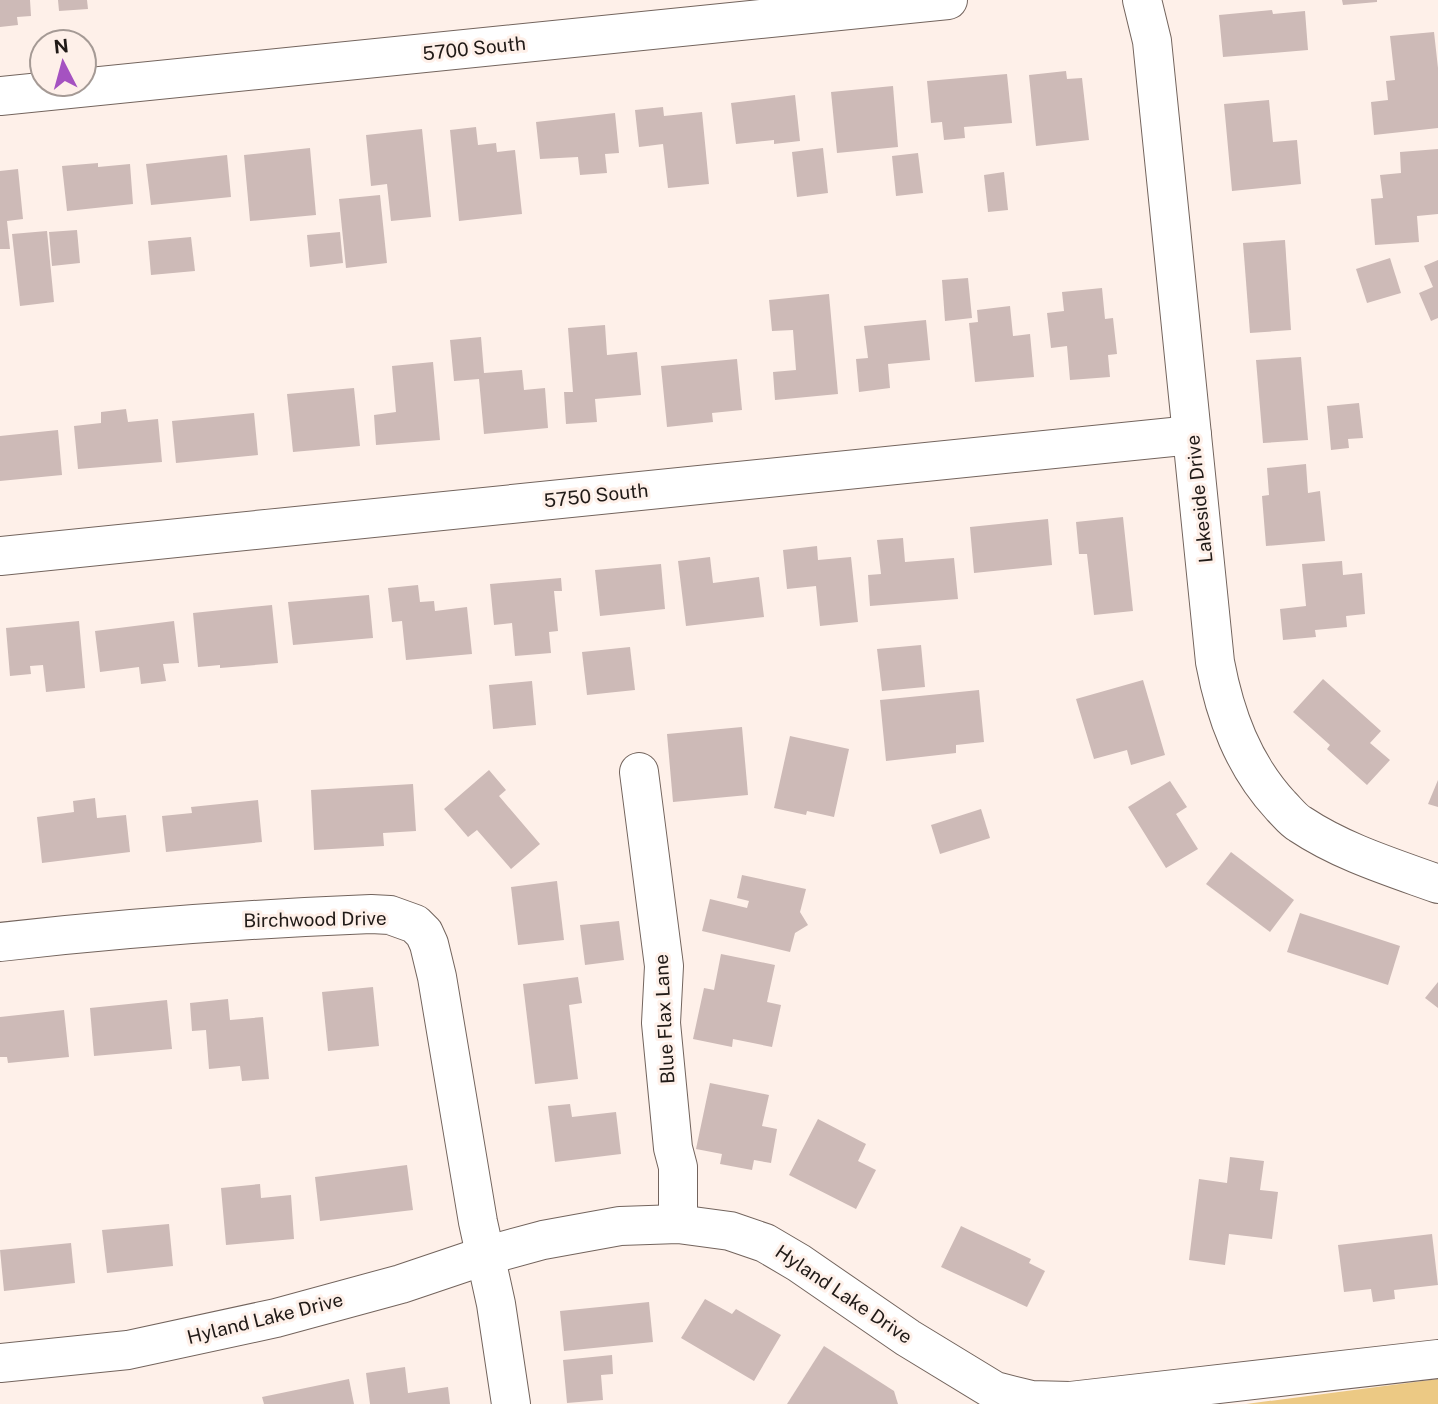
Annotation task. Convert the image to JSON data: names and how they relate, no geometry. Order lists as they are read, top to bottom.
{
  "streets": {
    "street": [
      "5700 South",
      "5750 South",
      "Lakeside Drive",
      "Birchwood Drive",
      "Blue Flax Lane",
      "Hyland Lake Drive"
    ]
  },
  "crossings": [
    ["5750 South", "Lakeside Drive"],
    ["Birchwood Drive", "Hyland Lake Drive"],
    ["Blue Flax Lane", "Hyland Lake Drive"]
  ],
  "north": "top"
}
